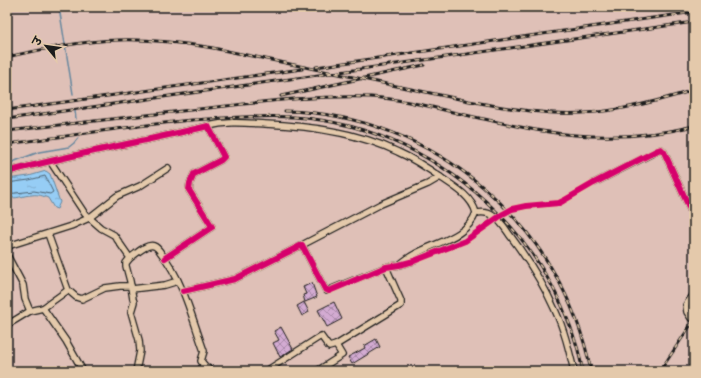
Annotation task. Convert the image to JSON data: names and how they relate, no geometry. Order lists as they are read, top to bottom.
{
  "north": "top left"
}
